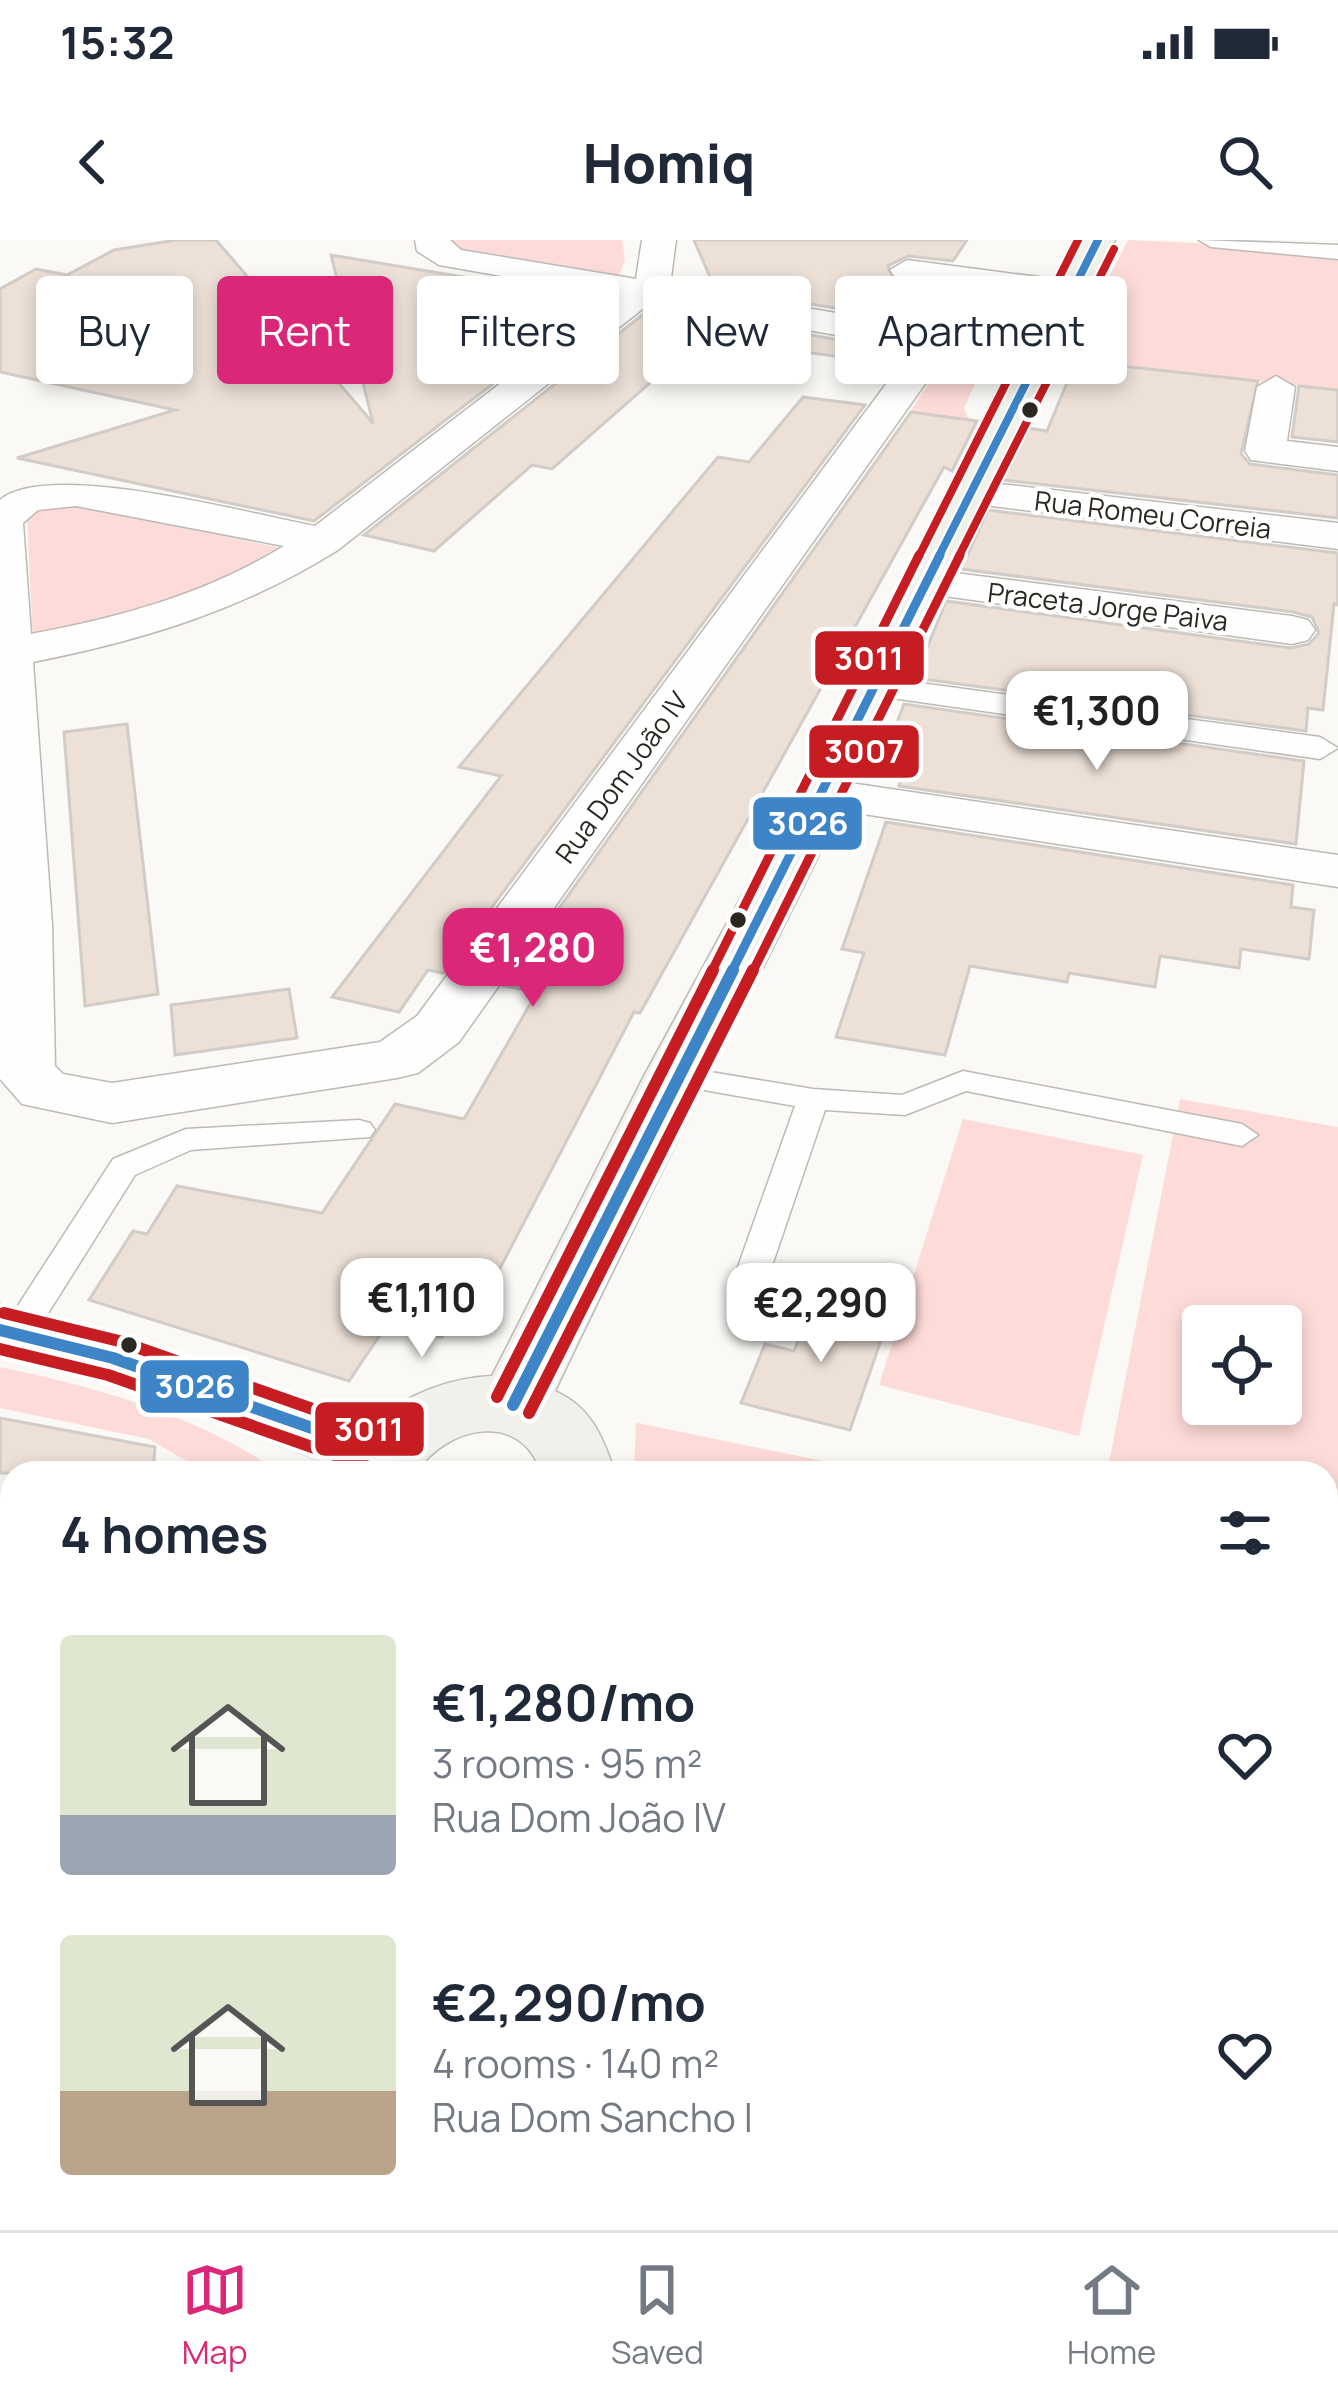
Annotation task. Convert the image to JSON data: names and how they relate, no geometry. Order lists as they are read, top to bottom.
{
  "streets": {
    "street": ["Rua Romeu Correia", "Praceta Jorge Paiva", "Rua Dom João IV"]
  },
  "lines": ["transit line 3026", "transit line 3011", "transit line 3007"],
  "page": {
    "status": "15:32",
    "header": "Homiq",
    "chip": [
      "Buy",
      "Rent",
      "Filters",
      "New",
      "Apartment"
    ],
    "price": [
      "€1,300",
      "€1,280",
      "€1,110",
      "€2,290"
    ],
    "heading": "4 homes",
    "list": [
      {
        "name": "€1,280/mo",
        "note": "3 rooms · 95 m² · Rua Dom João IV"
      },
      {
        "name": "€2,290/mo",
        "note": "4 rooms · 140 m² · Rua Dom Sancho I"
      }
    ],
    "tabs": ["Map", "Saved", "Home"]
  }
}
